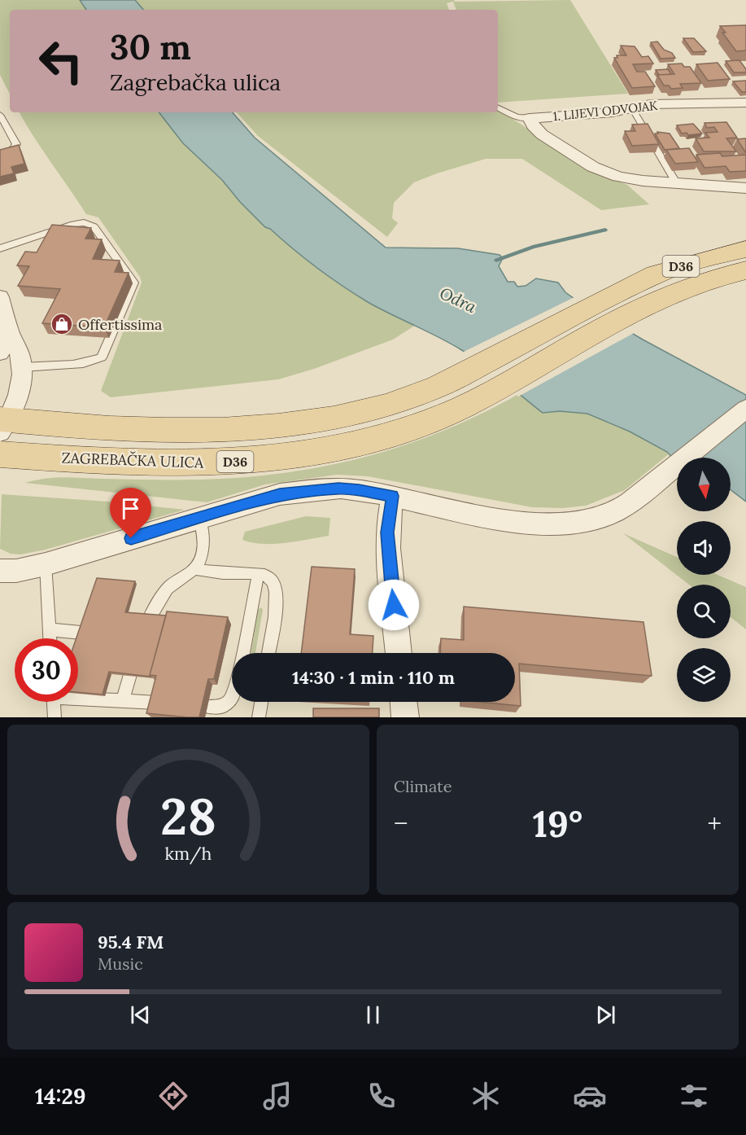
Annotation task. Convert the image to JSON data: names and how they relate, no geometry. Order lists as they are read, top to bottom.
{
  "streets": {
    "main road": ["D36", "ZAGREBAČKA ULICA"],
    "street": ["1. LIJEVI ODVOJAK"]
  },
  "water": ["Odra"],
  "places": {
    "shop": ["Offertissima"]
  },
  "north": "bottom",
  "page": {
    "turn": ["30 m", "Zagrebačka ulica"],
    "limit": "30",
    "trip": "14:30 · 1 min · 110 m",
    "tile": "Climate",
    "heat": ["−", "19°", "+"],
    "song": ["95.4 FM", "Music"],
    "tabs": "14:29",
    "gauge": ["28", "km/h"]
  }
}
